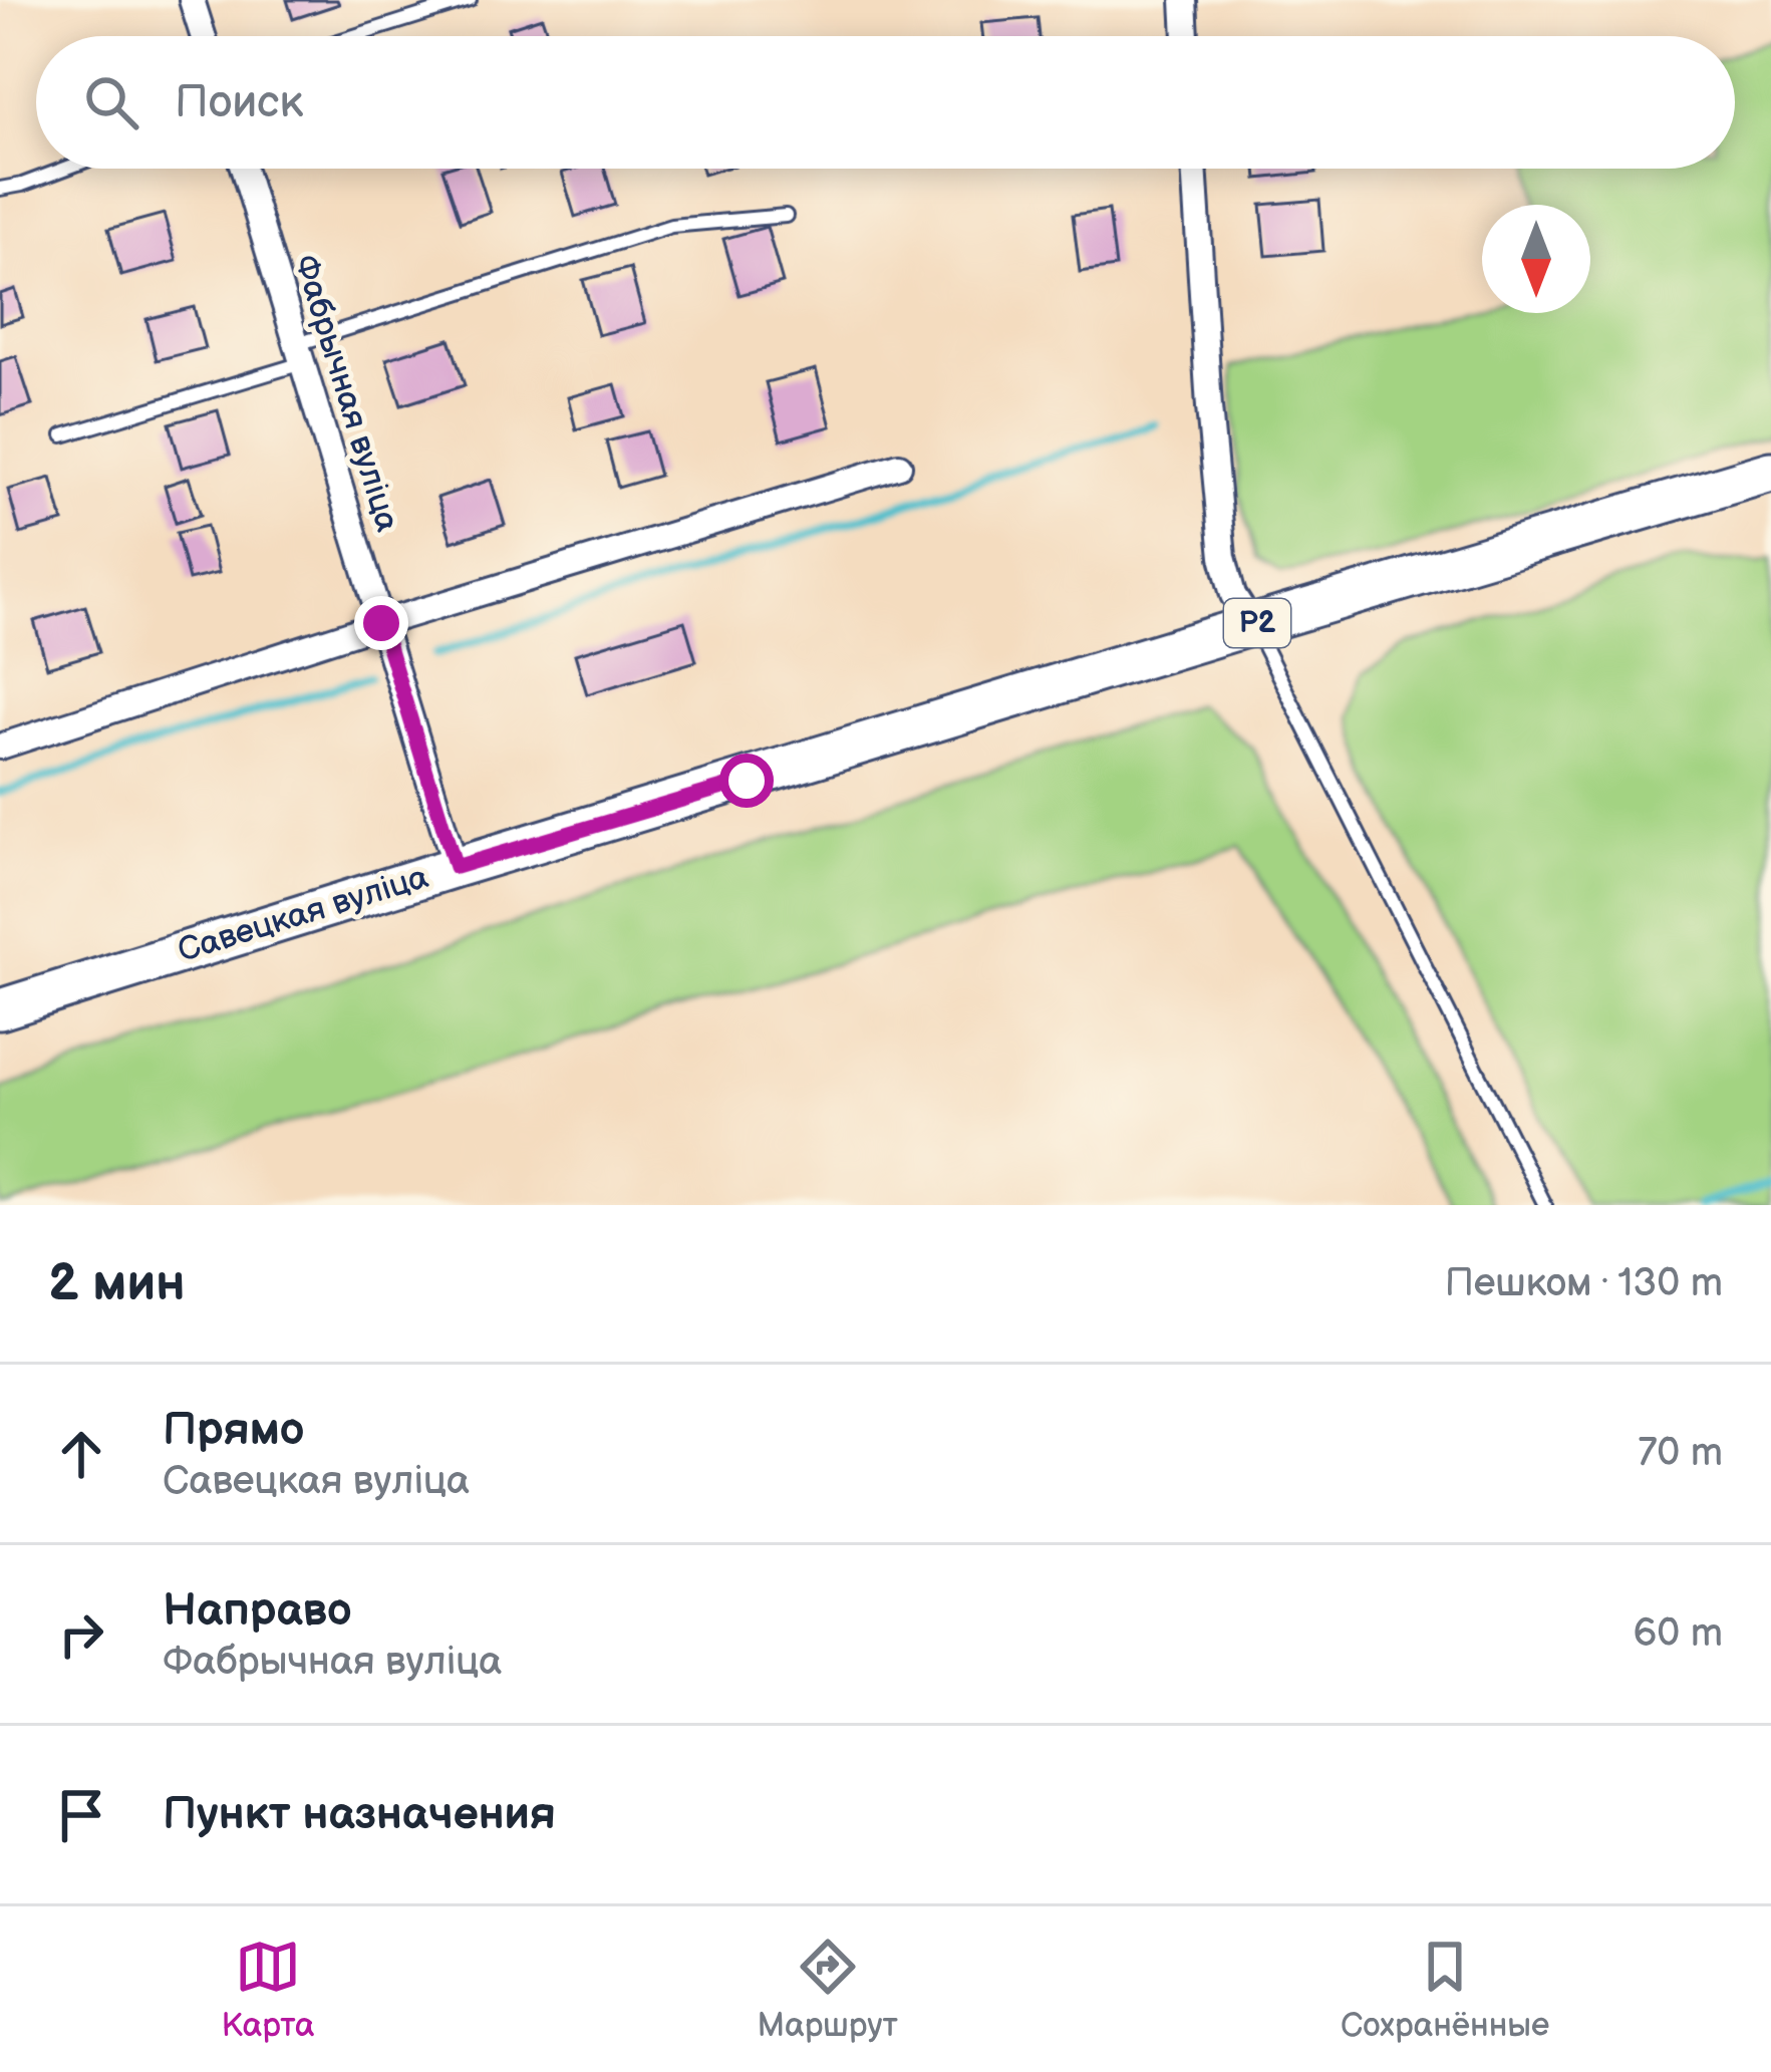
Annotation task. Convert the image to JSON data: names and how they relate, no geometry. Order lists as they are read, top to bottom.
{
  "streets": {
    "main road": ["Р2", "Савецкая вуліца"],
    "street": ["Фабрычная вуліца"]
  },
  "crossings": [
    ["Фабрычная вуліца", "Савецкая вуліца"],
    ["Р2", "Савецкая вуліца"]
  ],
  "north": "bottom",
  "page": {
    "search": "Поиск",
    "heading": ["2 мин", "Пешком · 130 m"],
    "list": [
      ["Прямо", "Савецкая вуліца", "70 m"],
      ["Направо", "Фабрычная вуліца", "60 m"],
      "Пункт назначения"
    ],
    "nav": ["Карта", "Маршрут", "Сохранённые"]
  }
}
